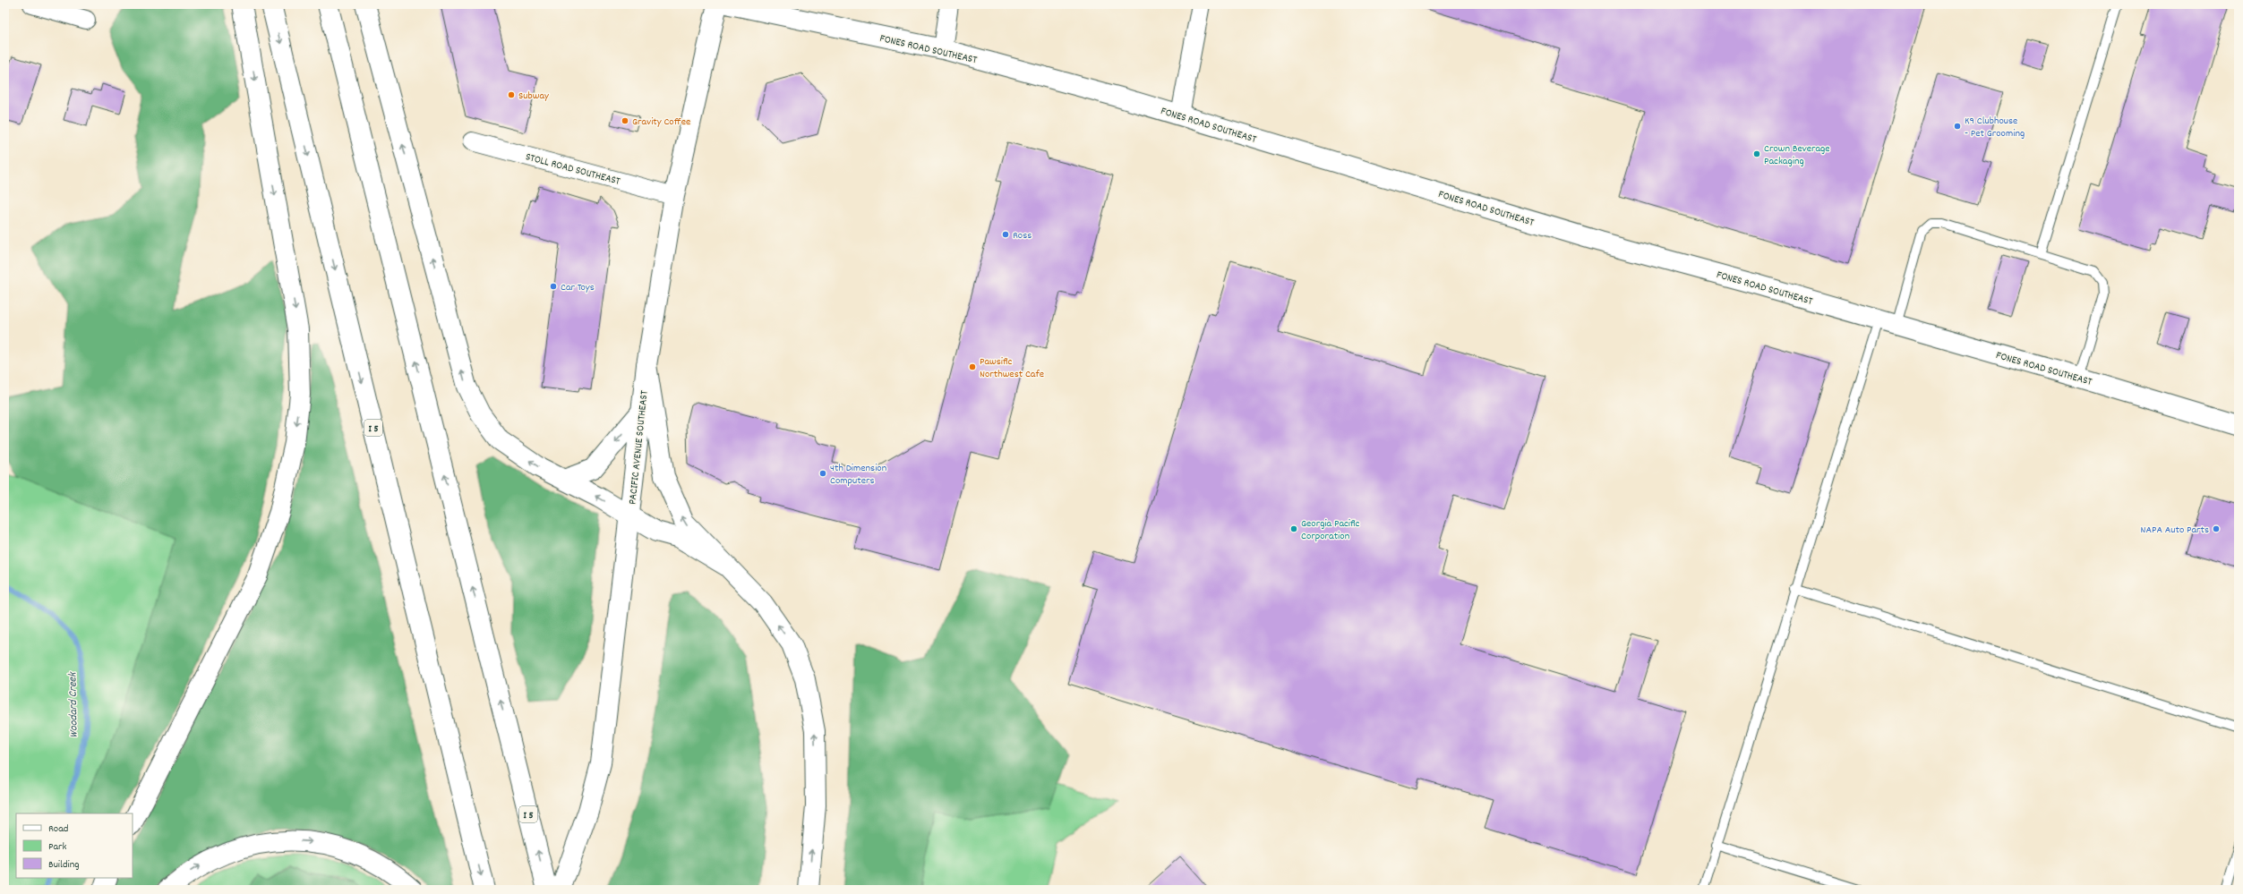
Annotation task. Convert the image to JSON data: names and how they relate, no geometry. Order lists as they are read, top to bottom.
{
  "streets": {
    "main road": ["FONES ROAD SOUTHEAST", "I 5", "PACIFIC AVENUE SOUTHEAST"],
    "street": ["STOLL ROAD SOUTHEAST"]
  },
  "crossings": [
    ["STOLL ROAD SOUTHEAST", "PACIFIC AVENUE SOUTHEAST"]
  ],
  "water": ["Woodard Creek"],
  "places": [
    "Subway",
    "Gravity Coffee",
    "K9 Clubhouse - Pet Grooming",
    "Crown Beverage Packaging",
    "Ross",
    "Car Toys",
    "Pawsific Northwest Cafe",
    "4th Dimension Computers",
    "Georgia Pacific Corporation",
    "NAPA Auto Parts"
  ],
  "legend": ["Road", "Park", "Building"]
}
